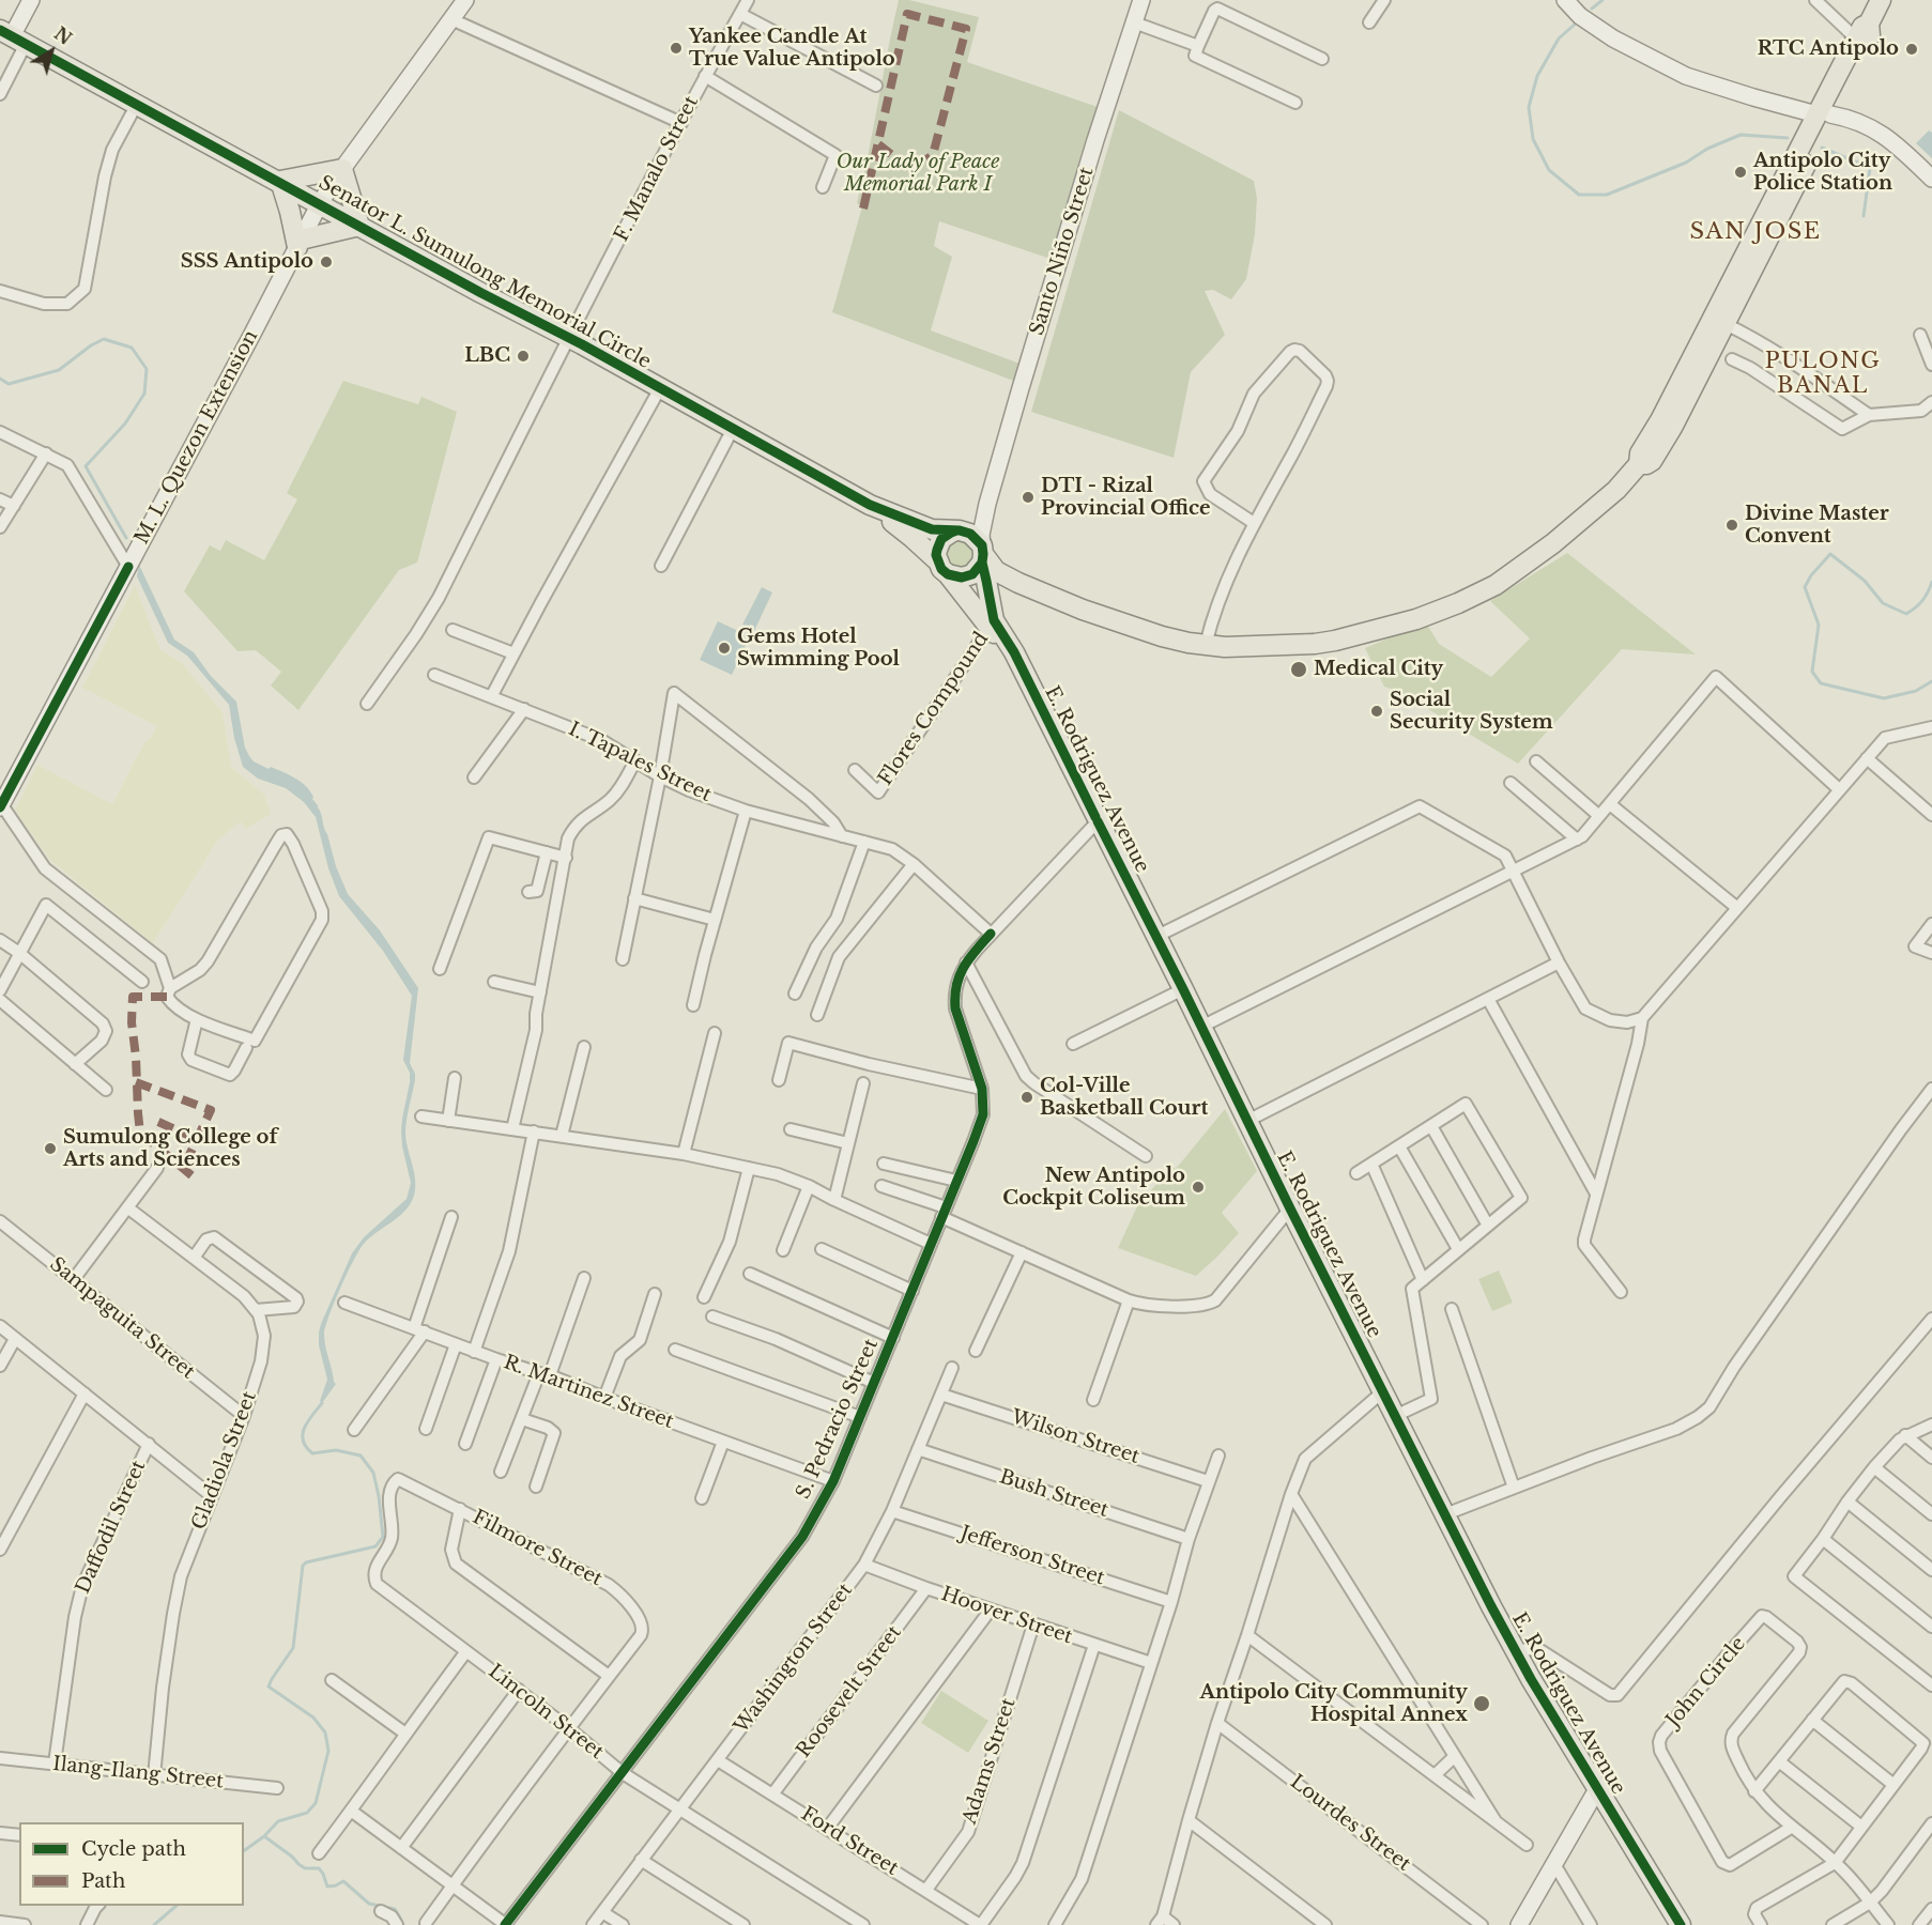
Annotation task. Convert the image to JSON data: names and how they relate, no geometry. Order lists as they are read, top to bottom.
{
  "streets": {
    "main road": [
      "Santo Niño Street",
      "Senator L. Sumulong Memorial Circle",
      "M. L. Quezon Extension",
      "E. Rodriguez Avenue"
    ],
    "street": [
      "F. Manalo Street",
      "Flores Compound",
      "I. Tapales Street",
      "Sampaguita Street",
      "R. Martinez Street",
      "S. Pedracio Street",
      "Wilson Street",
      "Gladiola Street",
      "Bush Street",
      "Daffodil Street",
      "Filmore Street",
      "Jefferson Street",
      "Hoover Street",
      "Washington Street",
      "John Circle",
      "Roosevelt Street",
      "Lincoln Street",
      "Adams Street",
      "Ilang-Ilang Street",
      "Lourdes Street",
      "Ford Street"
    ]
  },
  "crossings": [
    ["F. Manalo Street", "Senator L. Sumulong Memorial Circle"],
    ["Santo Niño Street", "Senator L. Sumulong Memorial Circle"],
    ["Santo Niño Street", "E. Rodriguez Avenue"],
    ["Senator L. Sumulong Memorial Circle", "M. L. Quezon Extension"],
    ["Senator L. Sumulong Memorial Circle", "E. Rodriguez Avenue"],
    ["Flores Compound", "E. Rodriguez Avenue"],
    ["I. Tapales Street", "S. Pedracio Street"],
    ["E. Rodriguez Avenue", "S. Pedracio Street"],
    ["Sampaguita Street", "Gladiola Street"],
    ["R. Martinez Street", "S. Pedracio Street"],
    ["S. Pedracio Street", "Lincoln Street"],
    ["Wilson Street", "Washington Street"],
    ["Gladiola Street", "Ilang-Ilang Street"],
    ["Bush Street", "Washington Street"],
    ["Daffodil Street", "Ilang-Ilang Street"],
    ["Filmore Street", "Lincoln Street"],
    ["Jefferson Street", "Washington Street"],
    ["Hoover Street", "Washington Street"],
    ["Hoover Street", "Roosevelt Street"],
    ["Hoover Street", "Adams Street"],
    ["Washington Street", "Lincoln Street"],
    ["Washington Street", "Ford Street"],
    ["Roosevelt Street", "Ford Street"],
    ["Adams Street", "Ford Street"]
  ],
  "districts": ["SAN JOSE", "PULONG BANAL"],
  "parks": ["Our Lady of Peace Memorial Park I"],
  "places": [
    "Yankee Candle At True Value Antipolo",
    "RTC Antipolo",
    "Antipolo City Police Station",
    "SSS Antipolo",
    "LBC",
    "DTI - Rizal Provincial Office",
    "Divine Master Convent",
    "Gems Hotel Swimming Pool",
    "Medical City",
    "Social Security System",
    "Col-Ville Basketball Court",
    "Sumulong College of Arts and Sciences",
    "New Antipolo Cockpit Coliseum",
    "Antipolo City Community Hospital Annex"
  ],
  "legend": ["Cycle path", "Path"],
  "north": "top right"
}
